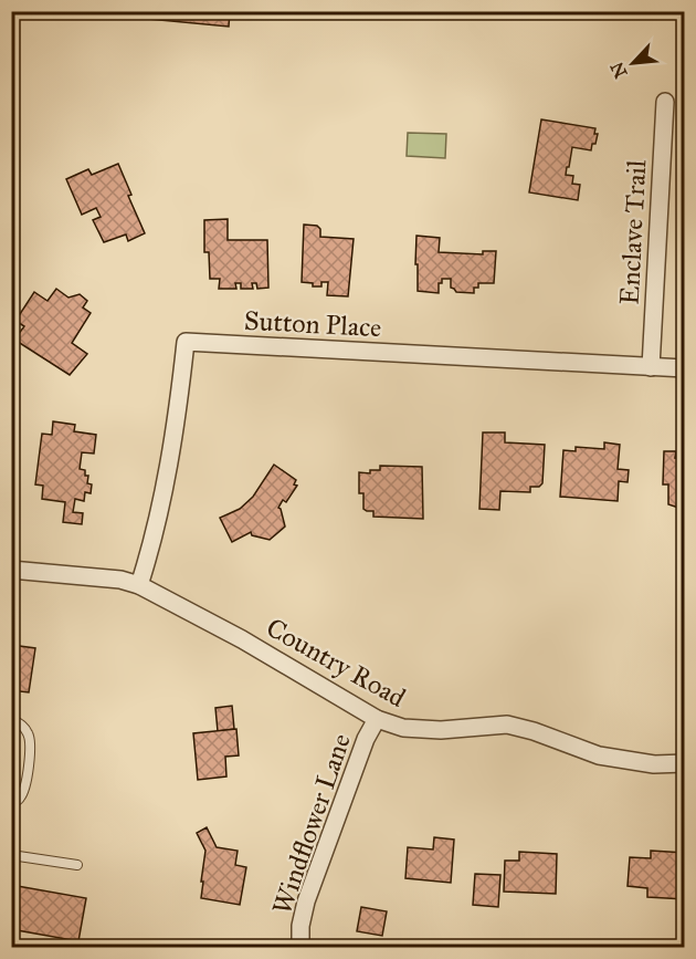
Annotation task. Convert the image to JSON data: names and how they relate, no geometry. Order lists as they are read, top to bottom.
{
  "streets": {
    "street": [
      "Enclave Trail",
      "Sutton Place",
      "Country Road",
      "Windflower Lane"
    ]
  },
  "crossings": [
    ["Enclave Trail", "Sutton Place"],
    ["Sutton Place", "Country Road"],
    ["Country Road", "Windflower Lane"]
  ],
  "north": "bottom left"
}
